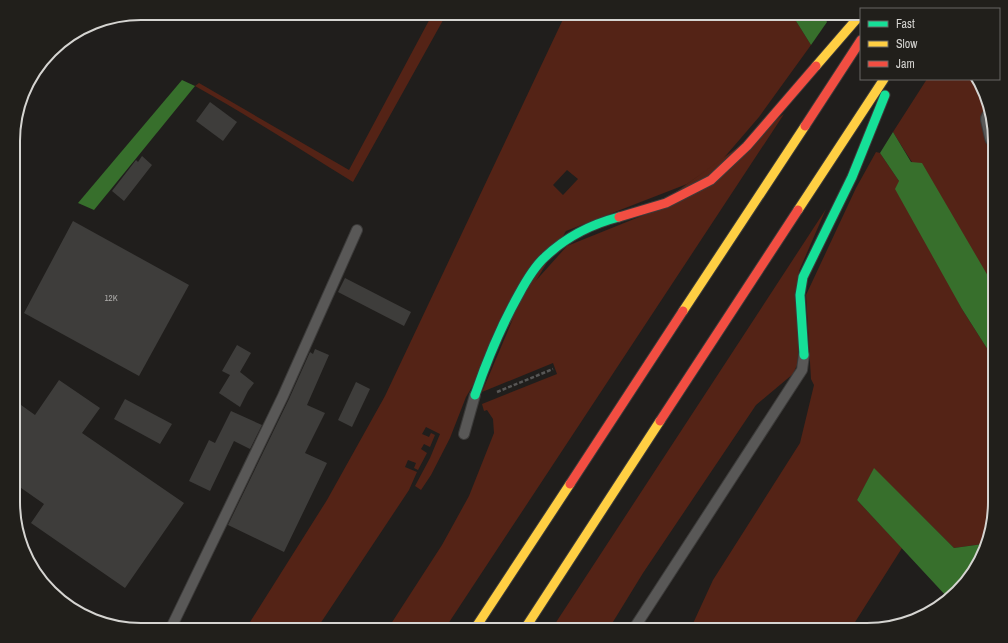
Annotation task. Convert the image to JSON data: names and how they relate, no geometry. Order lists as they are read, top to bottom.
{
  "house_numbers": ["12K"],
  "legend": ["Fast", "Slow", "Jam"]
}
